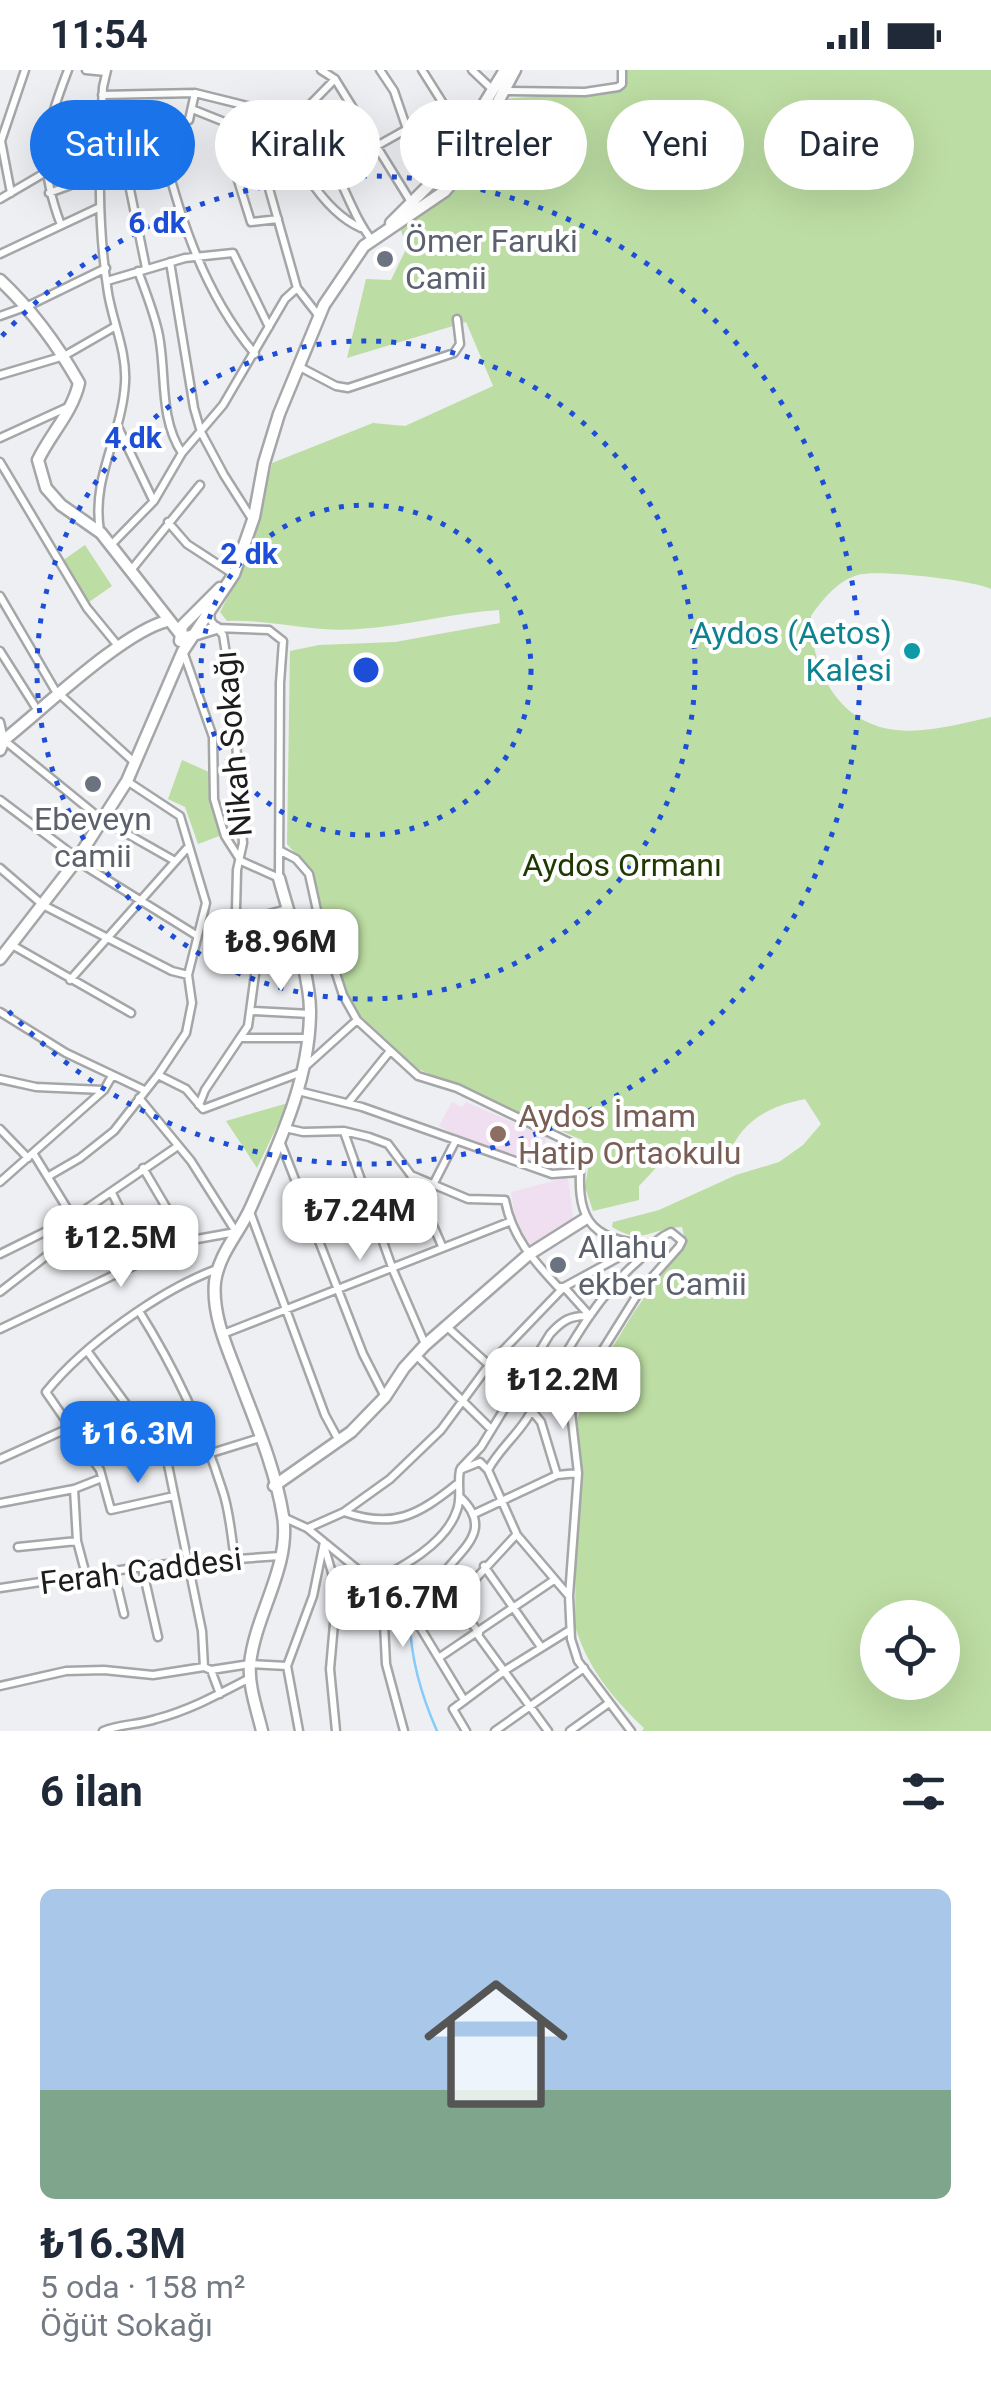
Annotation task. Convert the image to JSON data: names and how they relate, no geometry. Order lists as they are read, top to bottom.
{
  "streets": {
    "street": ["Nikah Sokağı", "Ferah Caddesi"]
  },
  "parks": ["Aydos Ormanı"],
  "places": [
    "Ömer Faruki Camii",
    "Aydos (Aetos) Kalesi",
    "Ebeveyn camii",
    "Aydos İmam Hatip Ortaokulu",
    "Allahu ekber Camii"
  ],
  "page": {
    "status": "11:54",
    "chip": [
      "Satılık",
      "Kiralık",
      "Filtreler",
      "Yeni",
      "Daire"
    ],
    "price": [
      "₺8.96M",
      "₺7.24M",
      "₺12.5M",
      "₺12.2M",
      "₺16.3M",
      "₺16.7M"
    ],
    "heading": "6 ilan",
    "list": [
      {
        "name": "₺16.3M",
        "note": "5 oda · 158 m² · Öğüt Sokağı"
      }
    ]
  },
  "rings": ["6 dk", "4 dk", "2 dk"]
}
